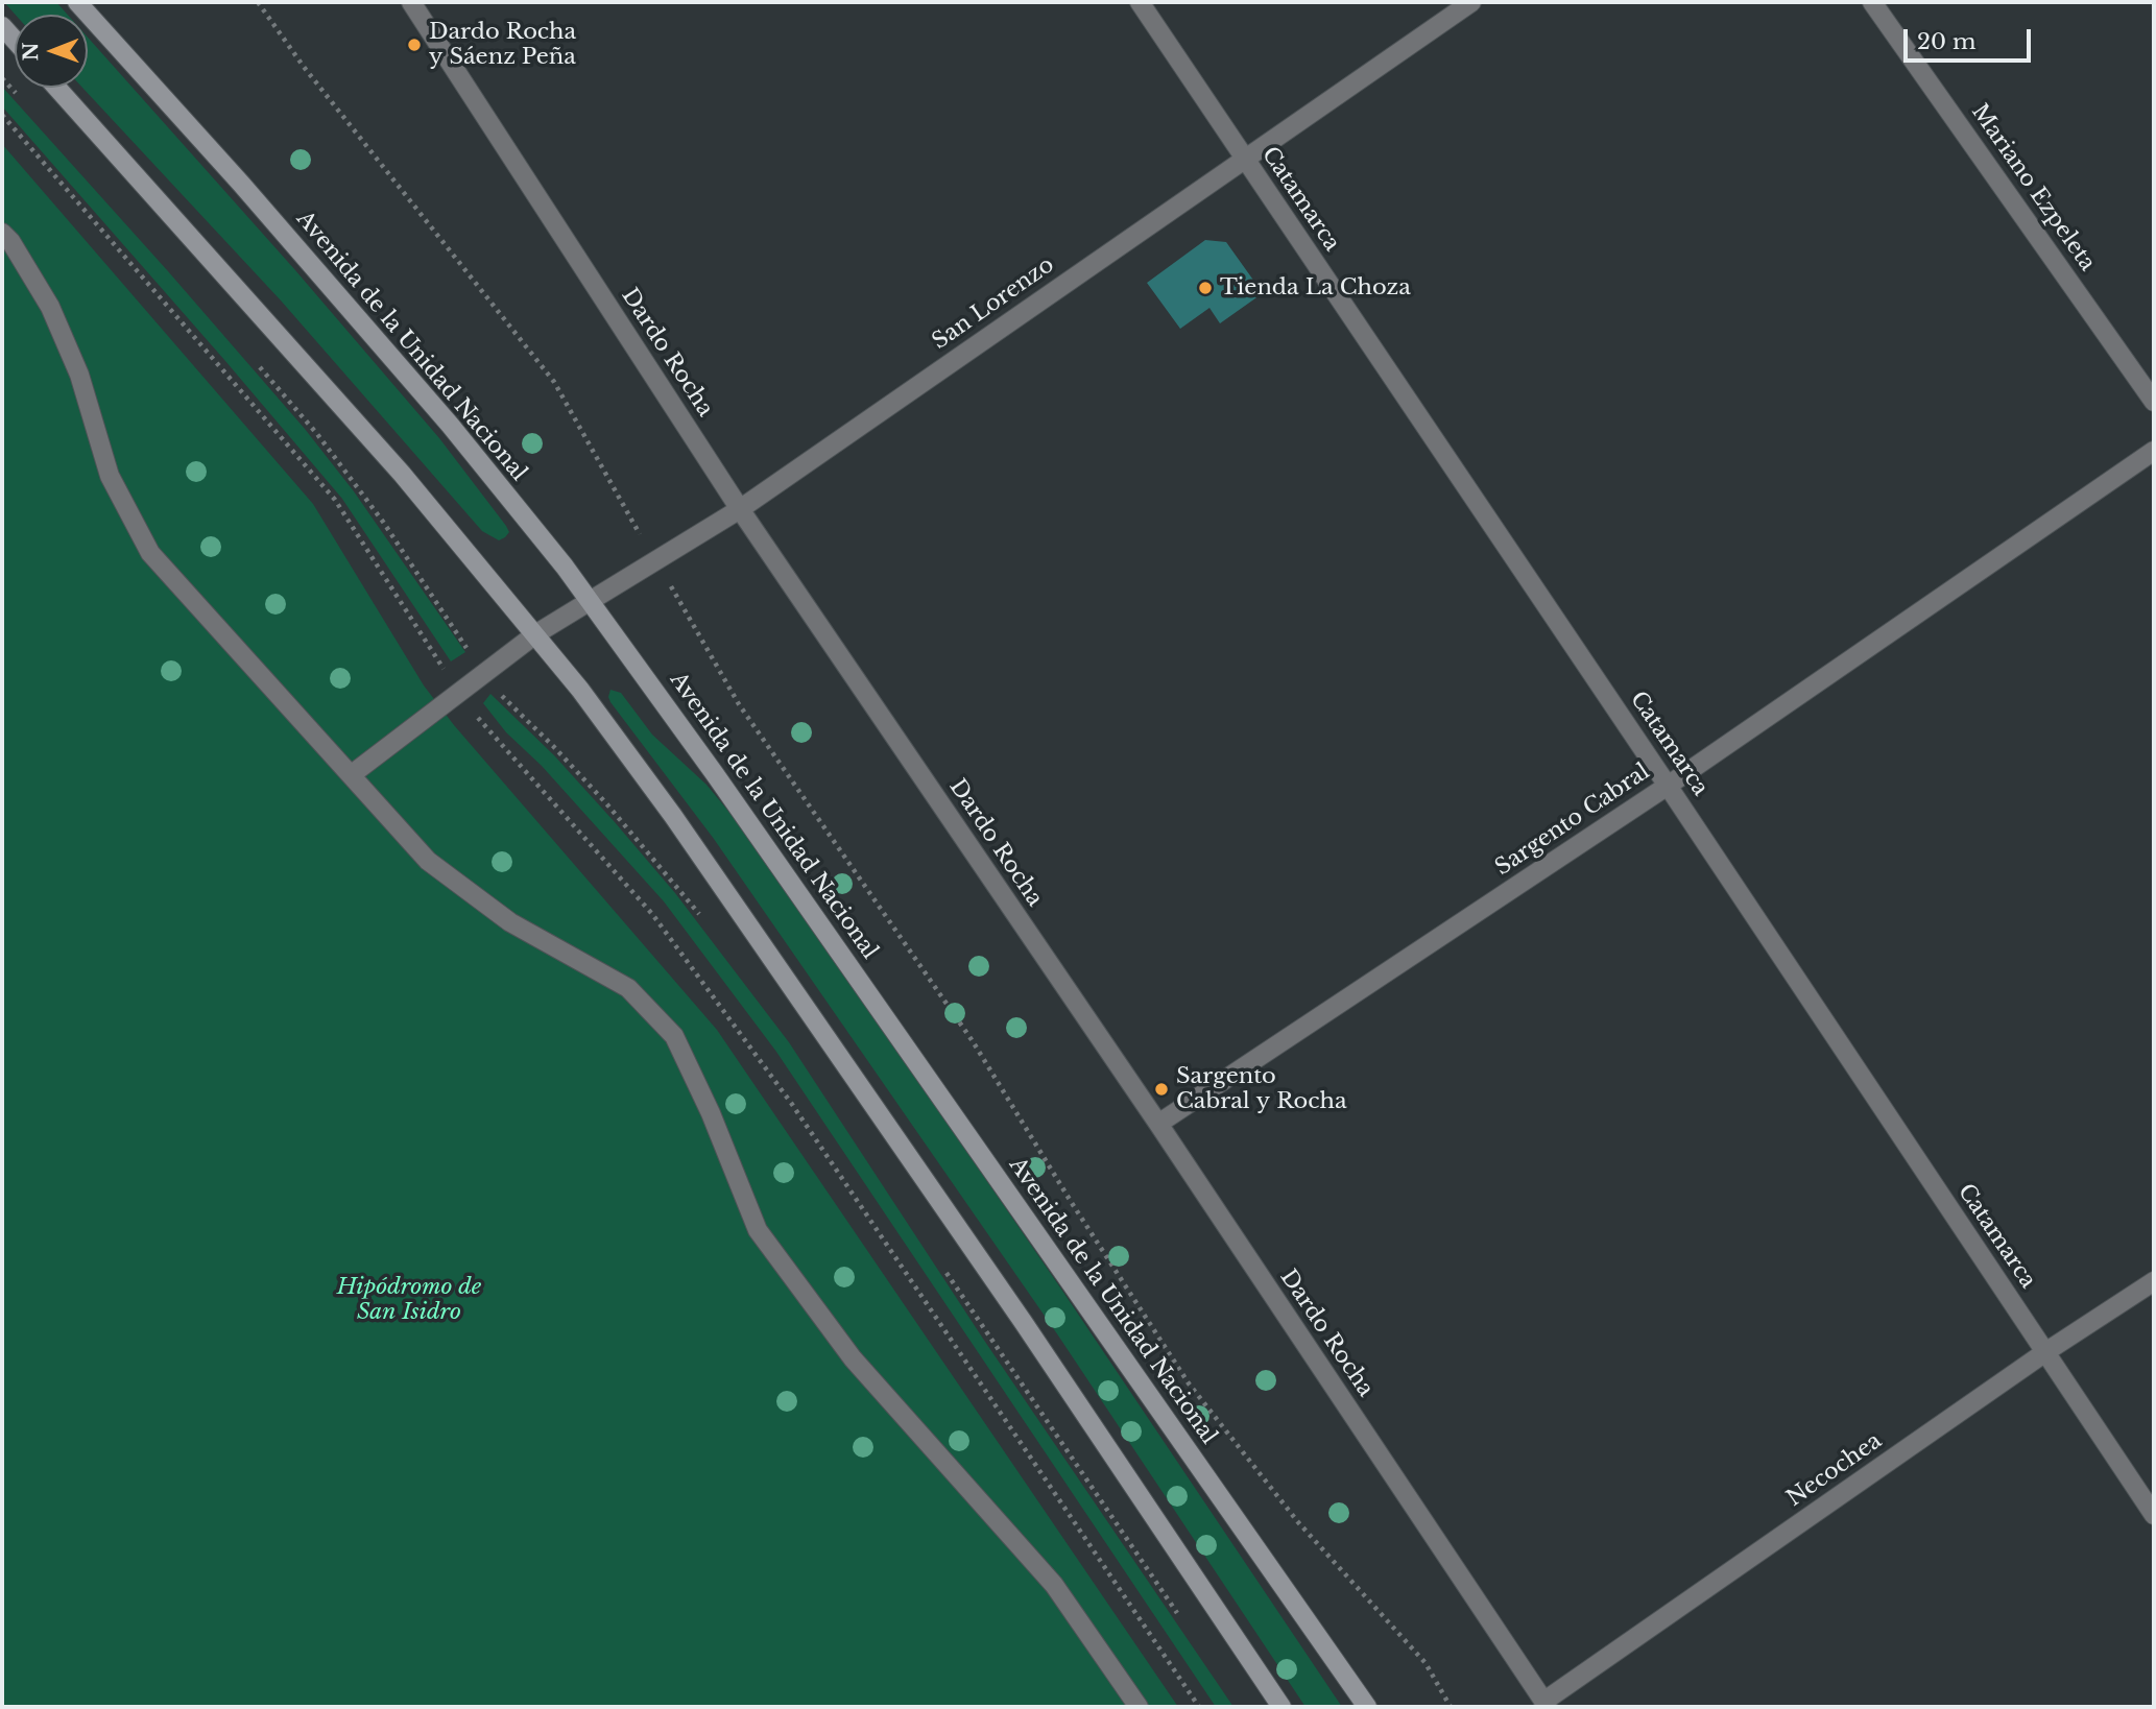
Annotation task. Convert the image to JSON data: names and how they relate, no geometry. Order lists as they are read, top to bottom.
{
  "streets": {
    "main road": ["Avenida de la Unidad Nacional"],
    "street": [
      "Mariano Ezpeleta",
      "Catamarca",
      "San Lorenzo",
      "Dardo Rocha",
      "Sargento Cabral",
      "Necochea"
    ]
  },
  "crossings": [
    ["Catamarca", "San Lorenzo"],
    ["Catamarca", "Sargento Cabral"],
    ["Catamarca", "Necochea"],
    ["San Lorenzo", "Avenida de la Unidad Nacional"],
    ["San Lorenzo", "Dardo Rocha"],
    ["Dardo Rocha", "Sargento Cabral"],
    ["Dardo Rocha", "Necochea"]
  ],
  "parks": ["Hipódromo de San Isidro"],
  "places": ["Dardo Rocha y Sáenz Peña", "Tienda La Choza", "Sargento Cabral y Rocha"],
  "scale_bar": "20 m",
  "north": "left"
}
